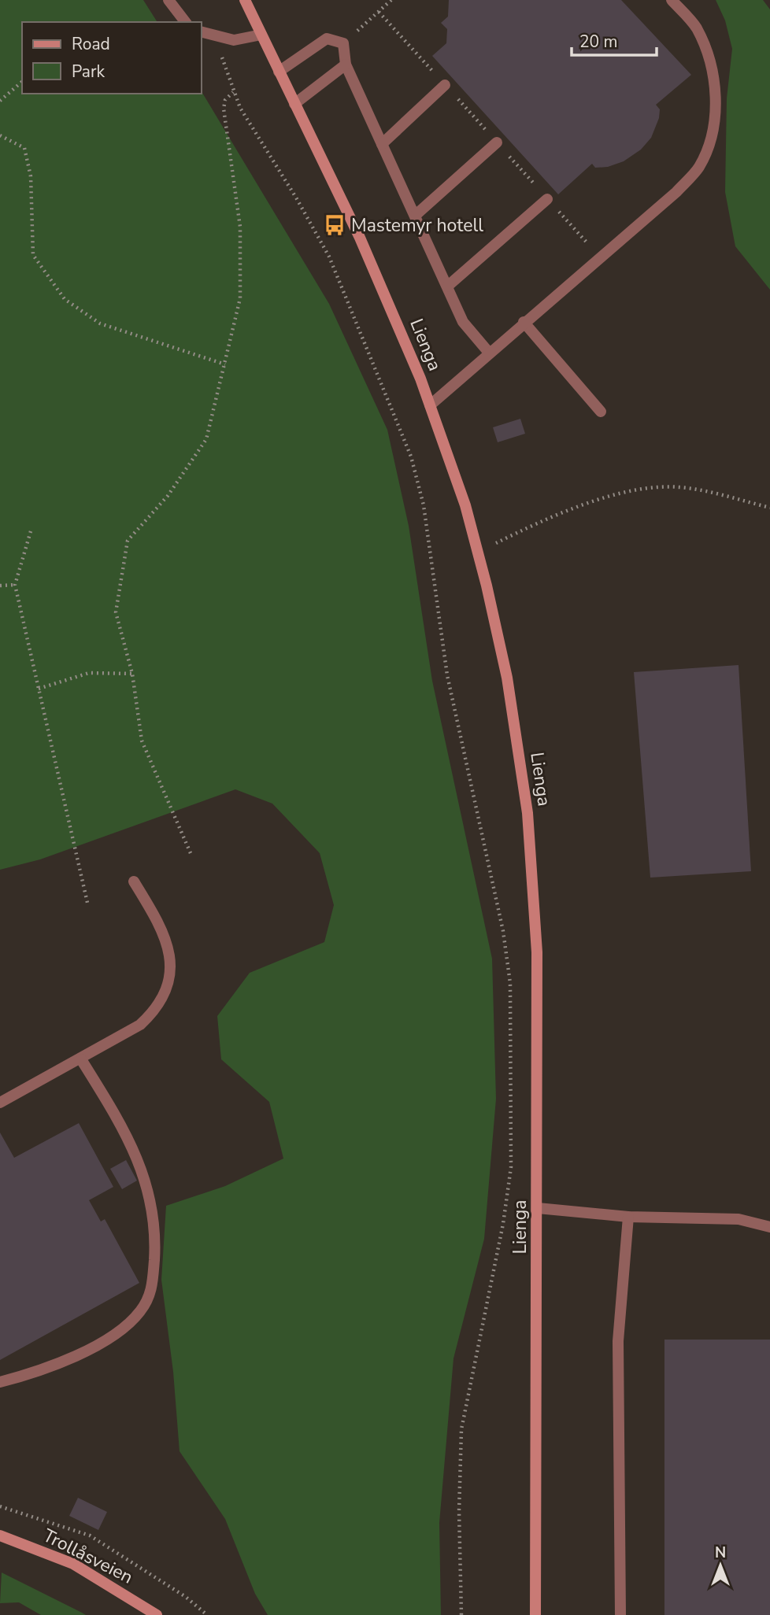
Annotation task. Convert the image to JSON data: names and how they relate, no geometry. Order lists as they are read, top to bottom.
{
  "streets": {
    "street": ["Lienga", "Trollåsveien"]
  },
  "places": {
    "bus stop": ["Mastemyr hotell"]
  },
  "legend": ["Road", "Park"],
  "scale_bar": "20 m",
  "north": "top"
}
